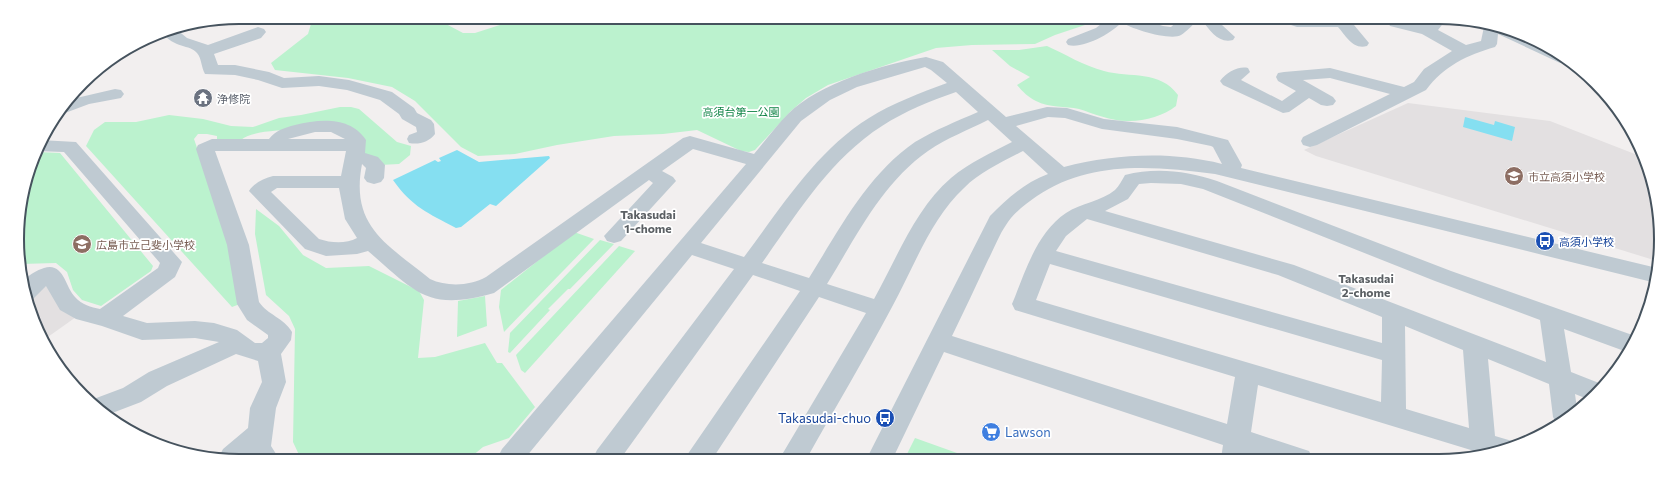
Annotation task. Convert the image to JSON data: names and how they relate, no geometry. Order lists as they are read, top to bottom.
{
  "districts": ["Takasudai 1-chome", "Takasudai 2-chome"],
  "parks": ["高須台第一公園"],
  "places": {
    "temple": ["浄修院"],
    "school or university": ["市立高須小学校", "広島市立己斐小学校"],
    "bus stop": ["高須小学校", "Takasudai-chuo"],
    "supermarket": ["Lawson"]
  }
}
